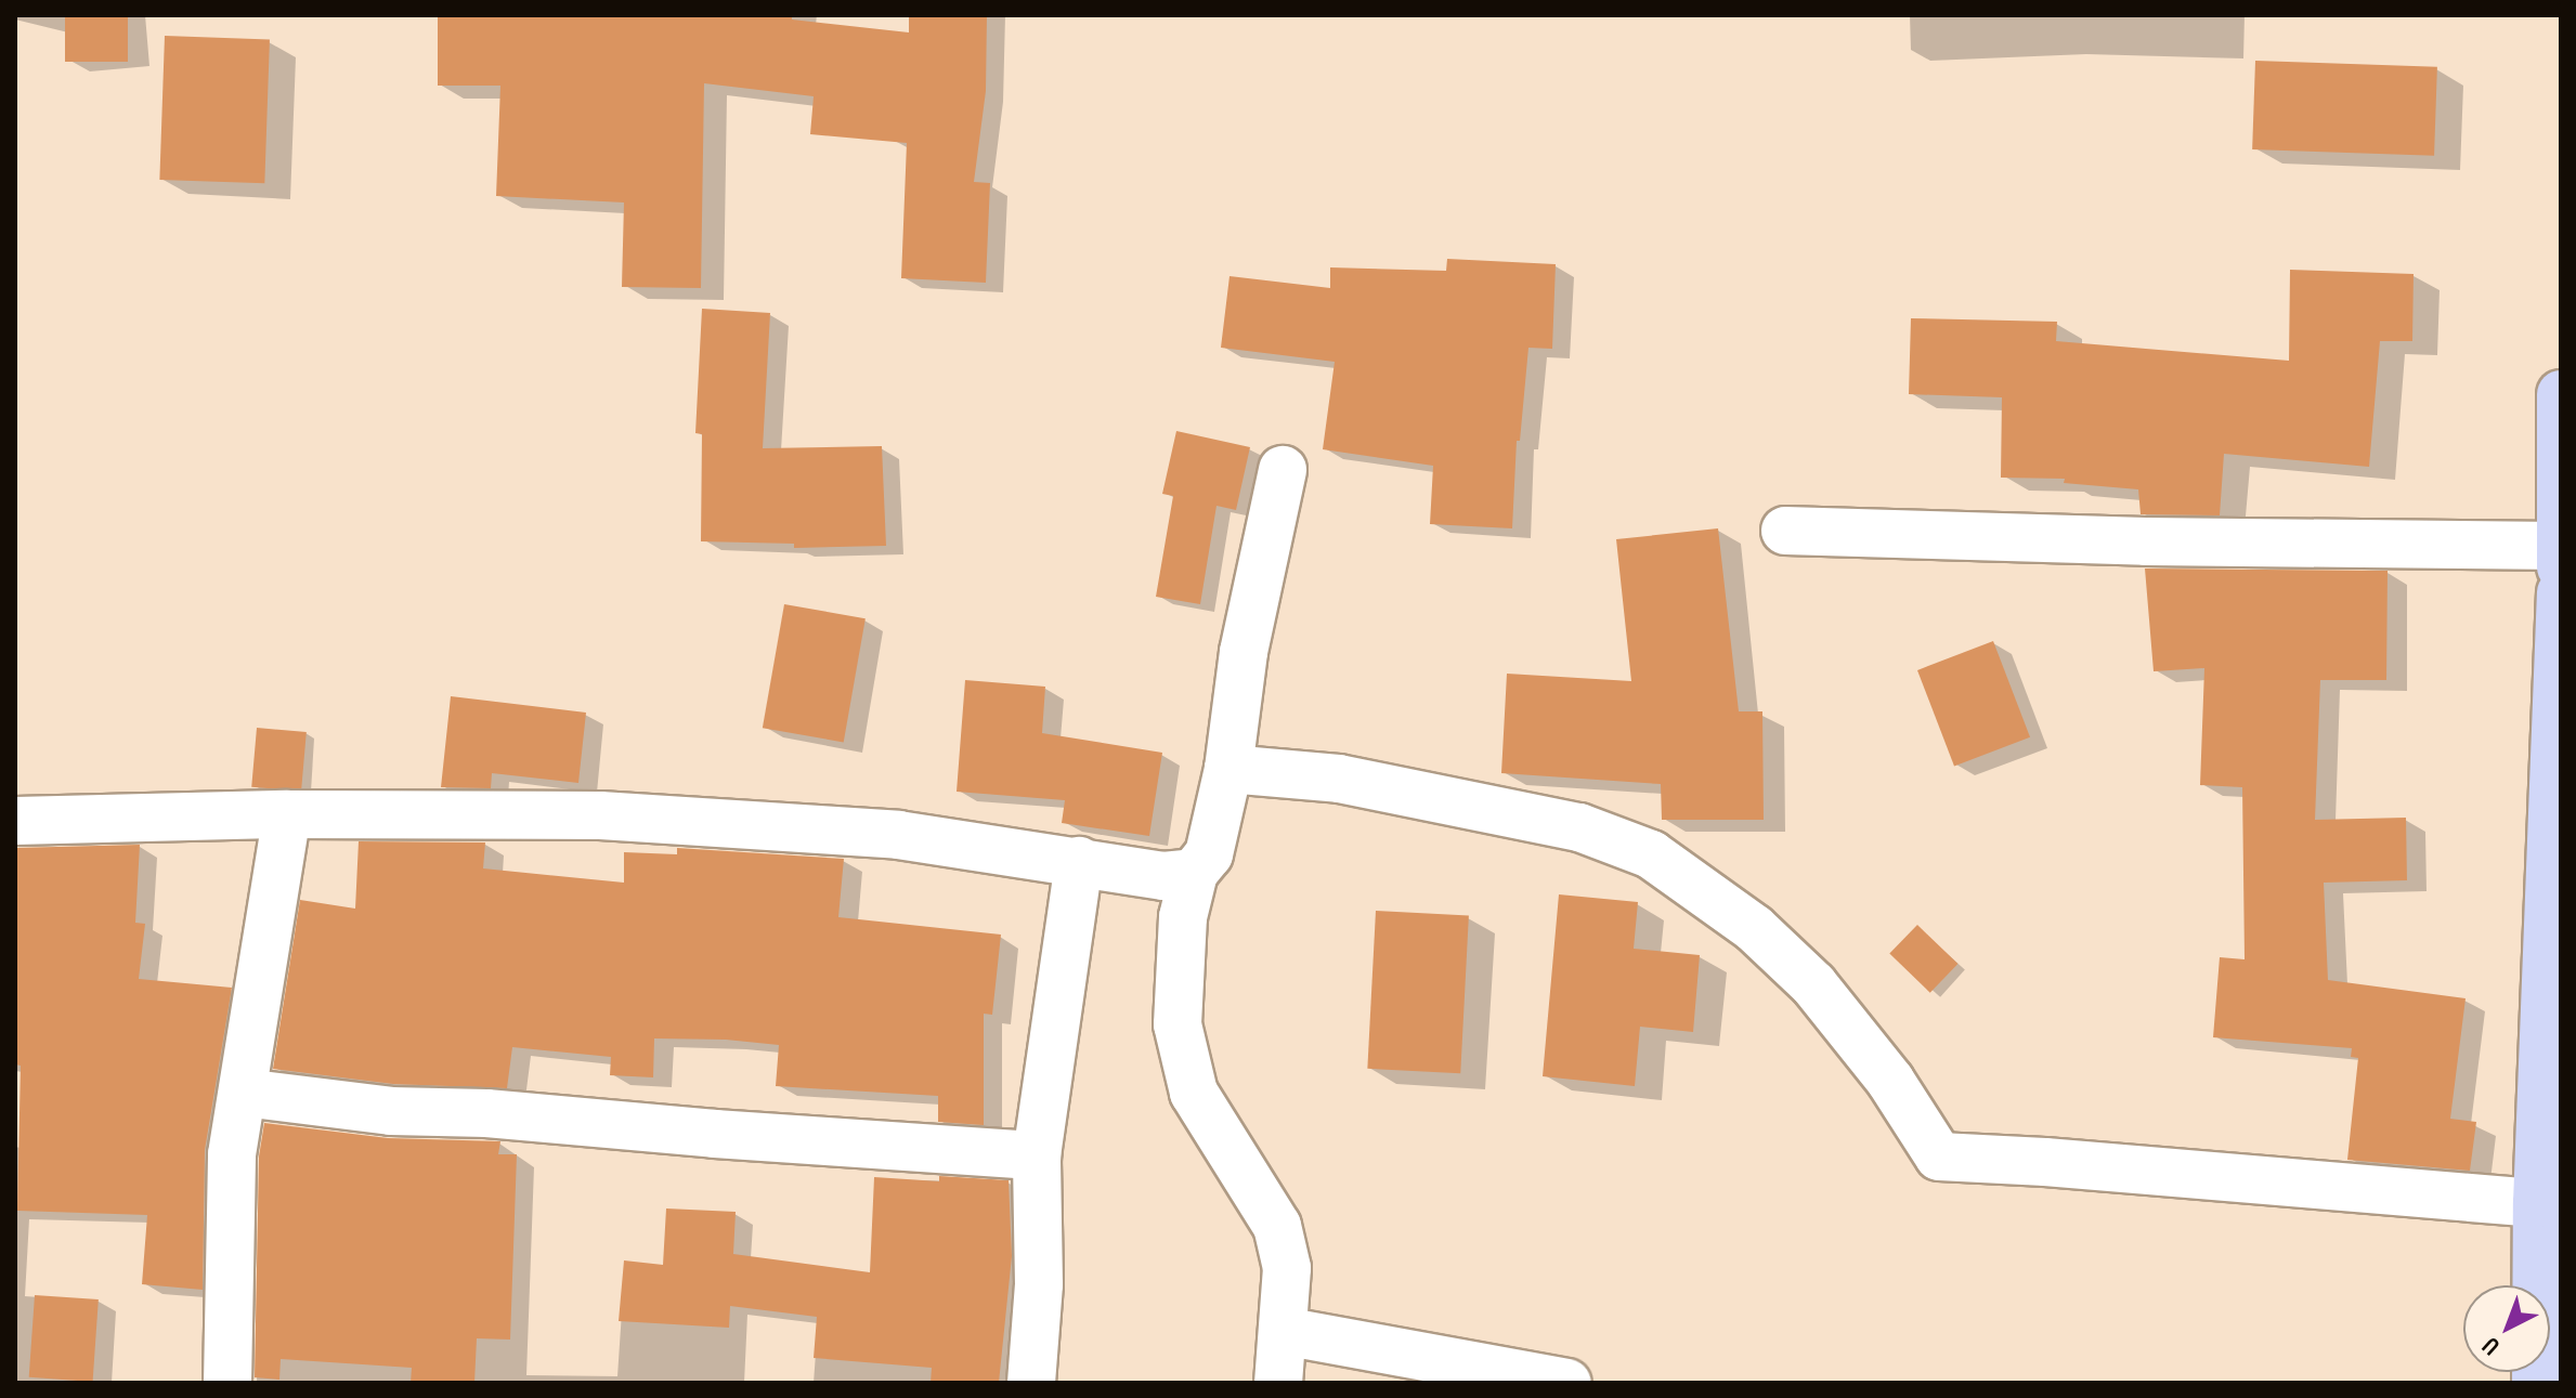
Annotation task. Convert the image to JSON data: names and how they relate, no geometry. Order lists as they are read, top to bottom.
{
  "north": "bottom left"
}
